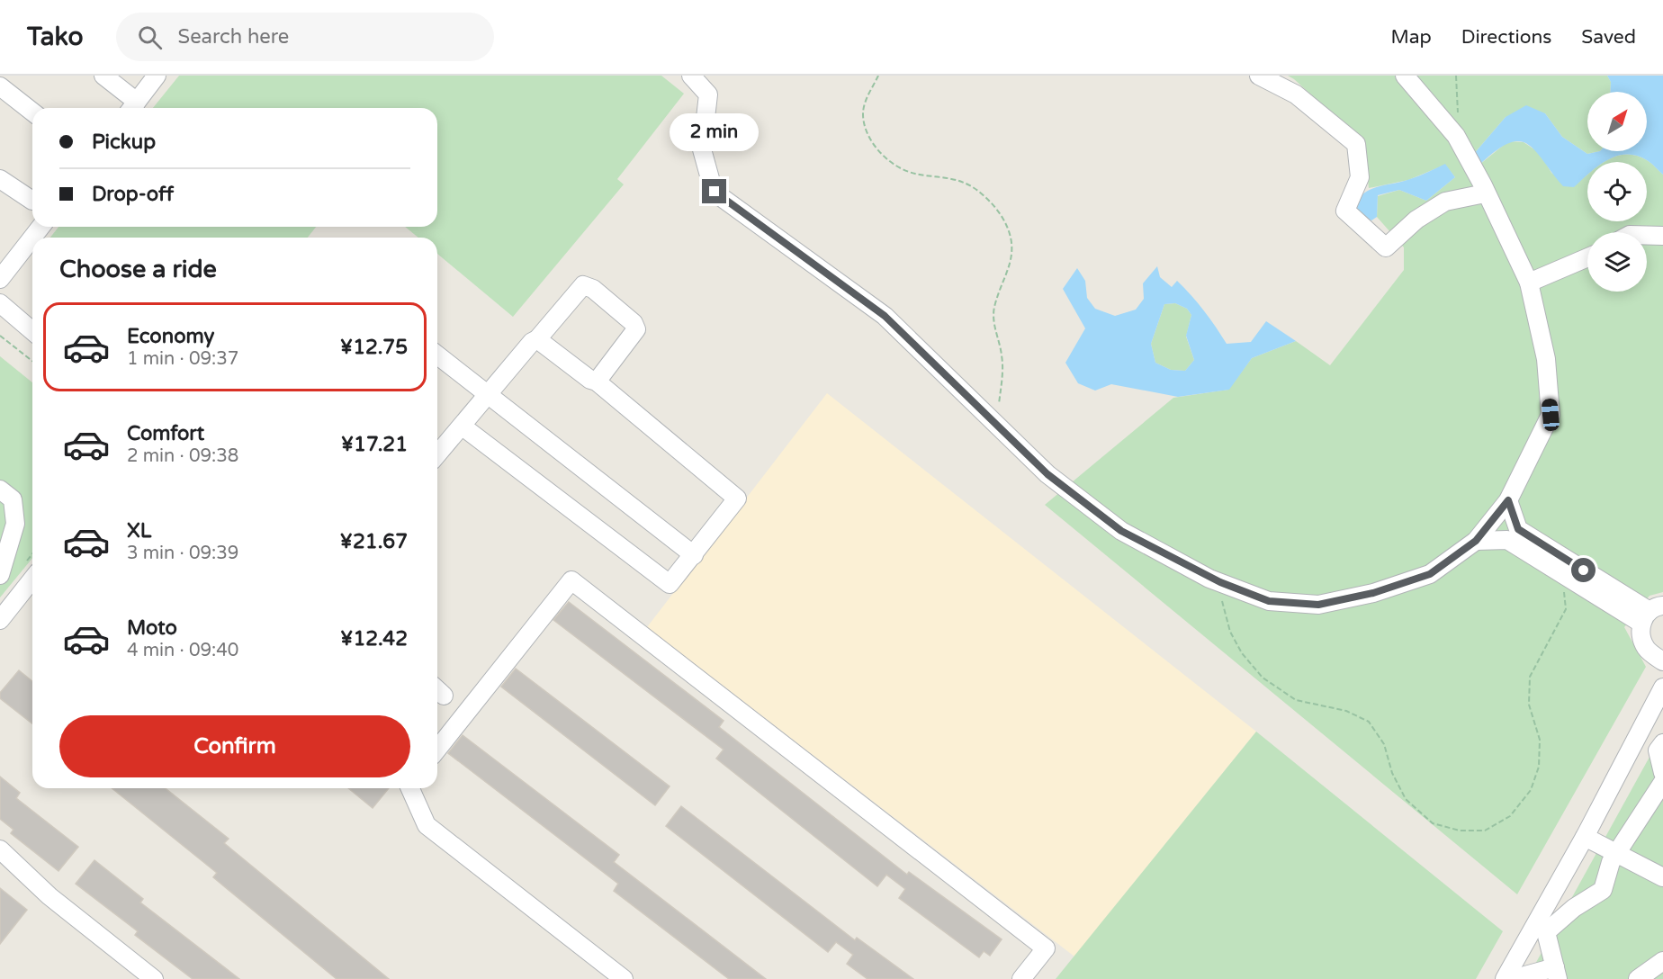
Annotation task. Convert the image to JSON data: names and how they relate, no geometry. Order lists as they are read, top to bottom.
{
  "north": "top right",
  "page": {
    "header": "Tako",
    "search": "Search here",
    "nav": ["Map", "Directions", "Saved"],
    "banner": ["Pickup", "Drop-off"],
    "bubble": "2 min",
    "heading": "Choose a ride",
    "list": [
      {
        "name": "Economy",
        "note": "1 min · 09:37",
        "value": "¥12.75"
      },
      {
        "name": "Comfort",
        "note": "2 min · 09:38",
        "value": "¥17.21"
      },
      {
        "name": "XL",
        "note": "3 min · 09:39",
        "value": "¥21.67"
      },
      {
        "name": "Moto",
        "note": "4 min · 09:40",
        "value": "¥12.42"
      }
    ],
    "buttons": "Confirm"
  }
}
